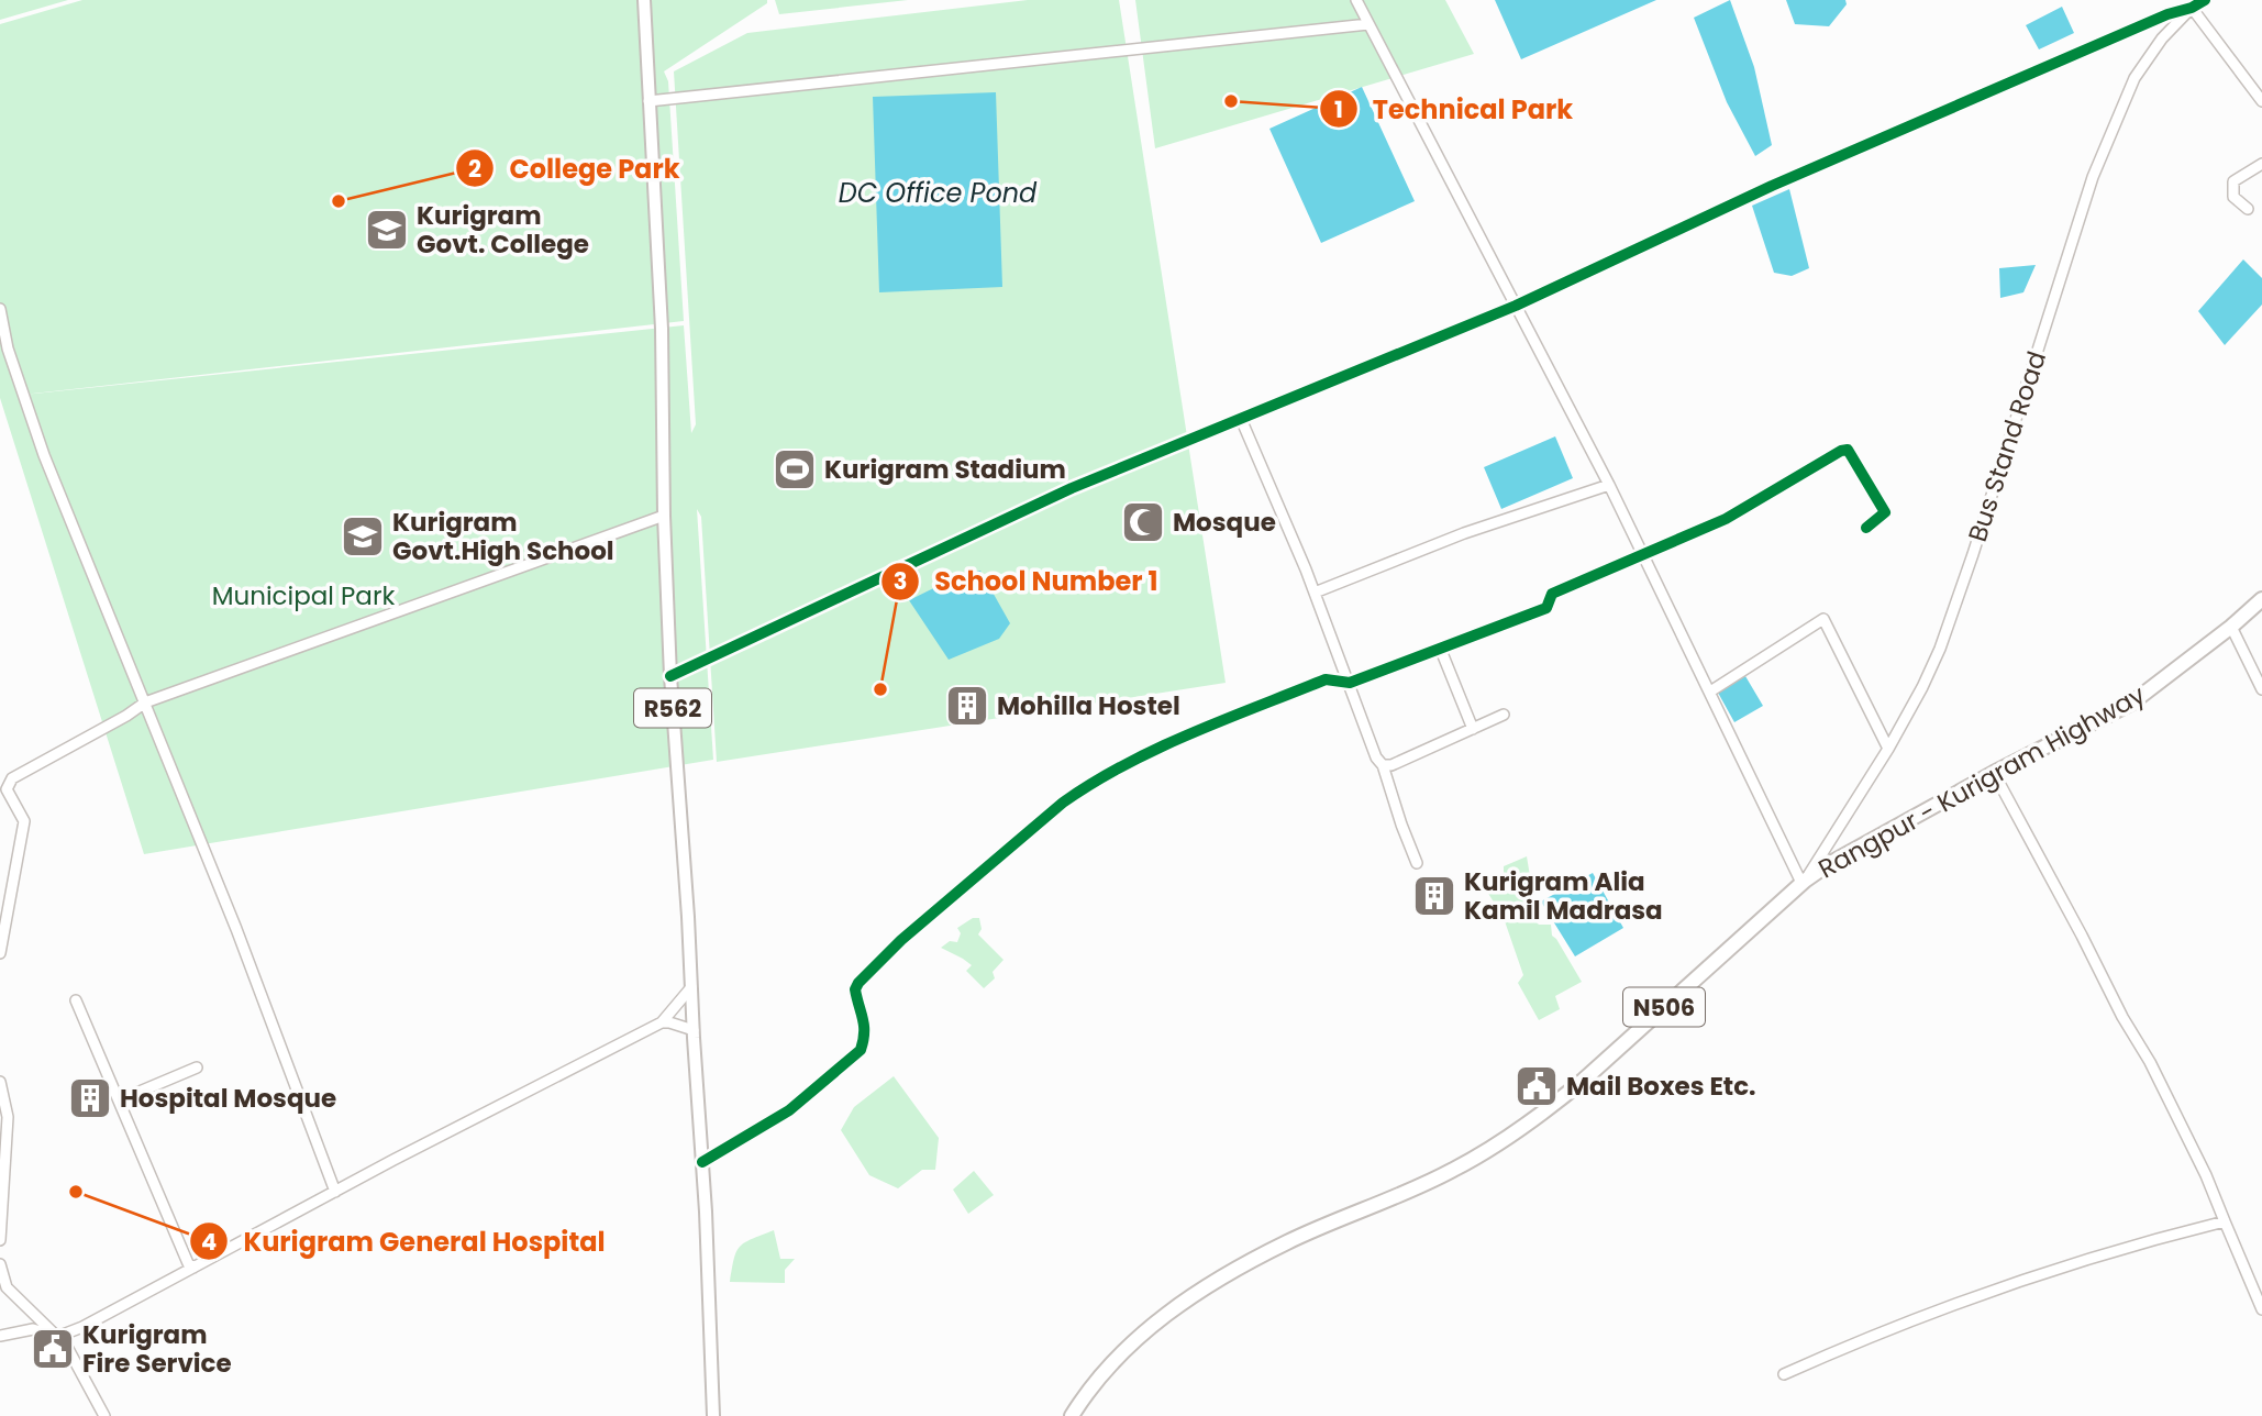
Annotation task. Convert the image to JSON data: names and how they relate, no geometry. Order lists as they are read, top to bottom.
{
  "streets": {
    "highway": ["Rangpur - Kurigram Highway", "N506"],
    "main road": ["R562"],
    "street": ["Bus Stand Road"]
  },
  "crossings": [
    ["Bus Stand Road", "Rangpur - Kurigram Highway"]
  ],
  "water": ["DC Office Pond"],
  "parks": ["Municipal Park"],
  "places": {
    "other": [
      "Technical Park",
      "College Park",
      "School Number 1",
      "Kurigram General Hospital"
    ],
    "school or university": ["Kurigram Govt. College", "Kurigram Govt.High School"],
    "sports": ["Kurigram Stadium"],
    "mosque": ["Mosque"],
    "building": ["Mohilla Hostel", "Kurigram Alia Kamil Madrasa", "Hospital Mosque"],
    "public building": ["Mail Boxes Etc.", "Kurigram Fire Service"]
  }
}
